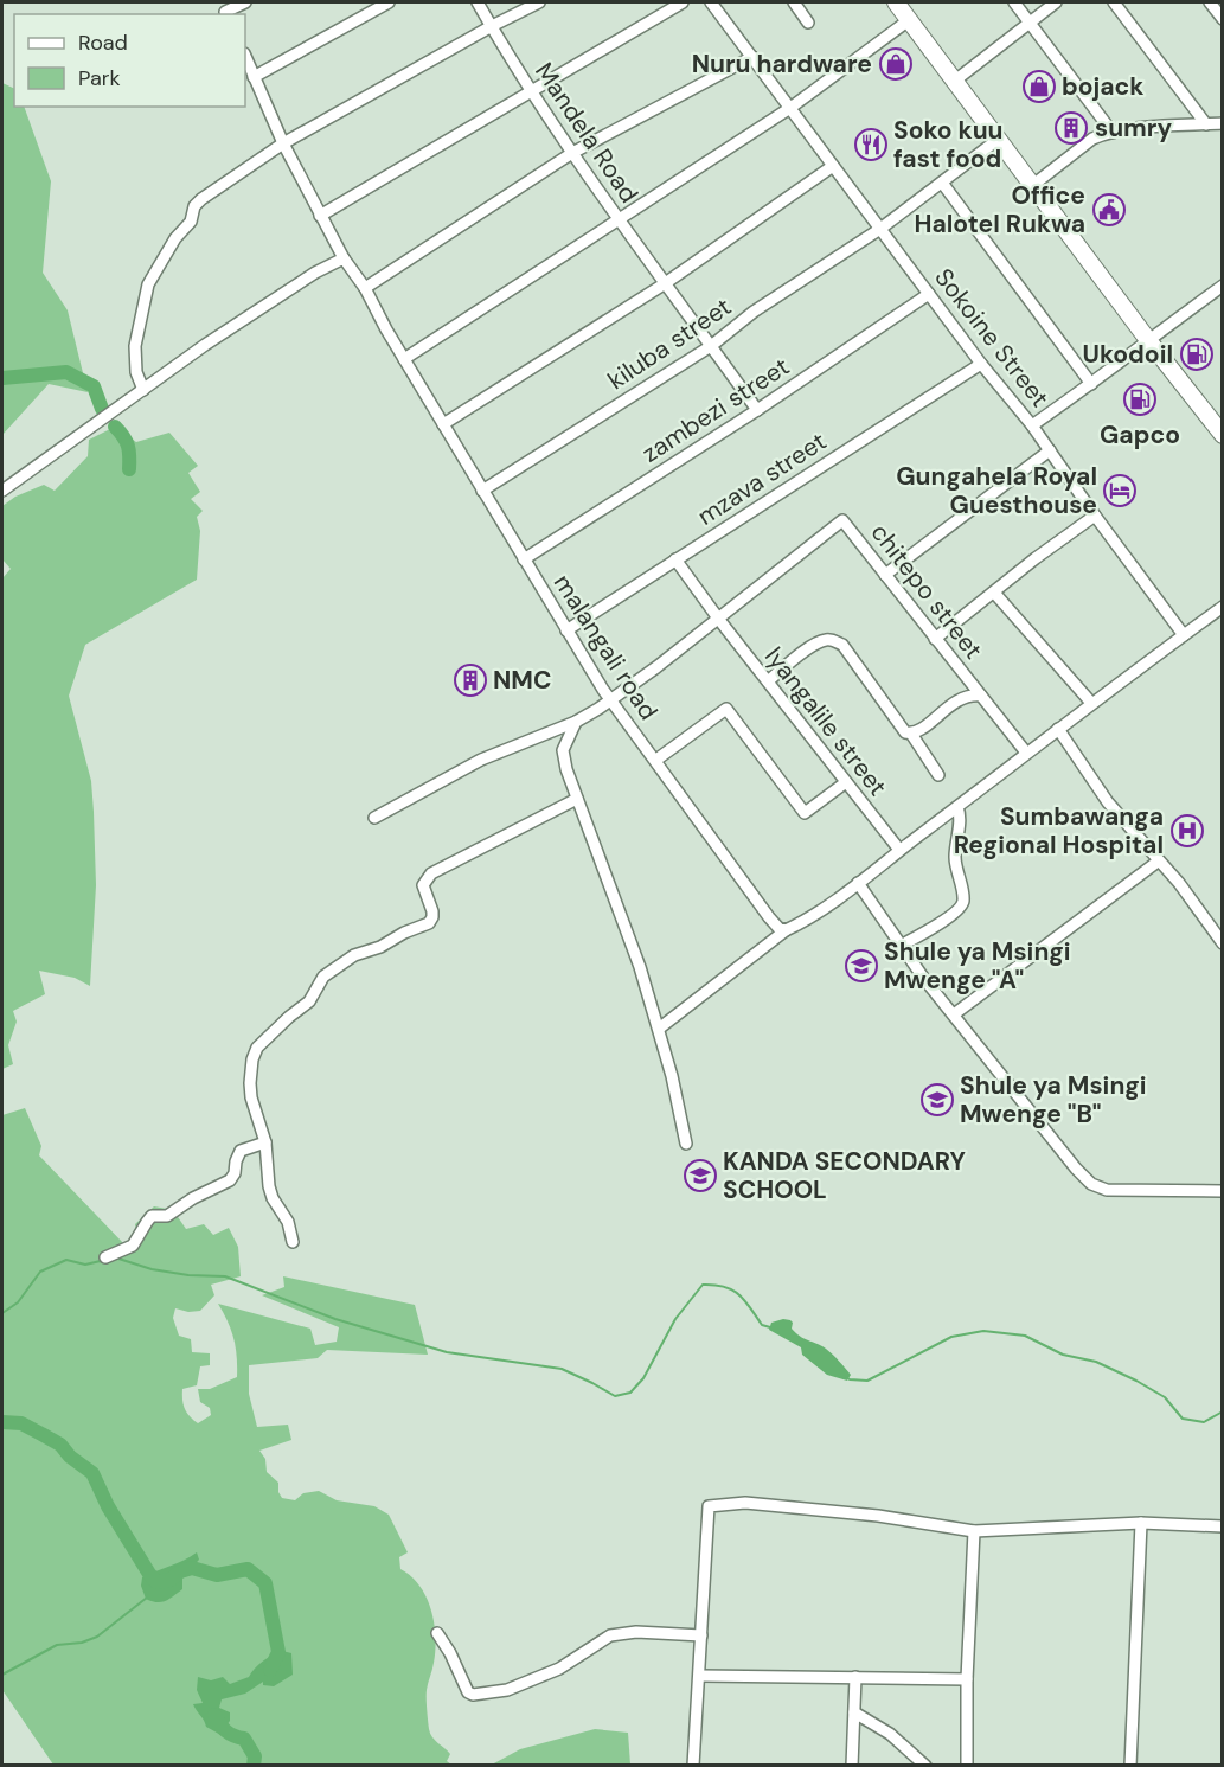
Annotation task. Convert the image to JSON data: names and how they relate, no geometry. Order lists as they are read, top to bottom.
{
  "streets": {
    "street": [
      "Mandela Road",
      "Sokoine Street",
      "kiluba street",
      "zambezi street",
      "mzava street",
      "chitepo street",
      "malangali road",
      "lyangalile street"
    ]
  },
  "crossings": [
    ["Sokoine Street", "kiluba street"],
    ["Sokoine Street", "zambezi street"],
    ["Sokoine Street", "mzava street"],
    ["kiluba street", "malangali road"],
    ["zambezi street", "malangali road"],
    ["mzava street", "malangali road"],
    ["mzava street", "lyangalile street"],
    ["chitepo street", "malangali road"],
    ["chitepo street", "lyangalile street"]
  ],
  "places": {
    "shop": ["Nuru hardware", "bojack"],
    "building": ["sumry", "NMC"],
    "restaurant": ["Soko kuu fast food"],
    "public building": ["Office Halotel Rukwa"],
    "fuel station": ["Ukodoil", "Gapco"],
    "hotel": ["Gungahela Royal Guesthouse"],
    "hospital": ["Sumbawanga Regional Hospital"],
    "school or university": ["Shule ya Msingi Mwenge \"A\"", "Shule ya Msingi Mwenge \"B\"", "KANDA SECONDARY SCHOOL"]
  },
  "legend": ["Road", "Park"]
}
